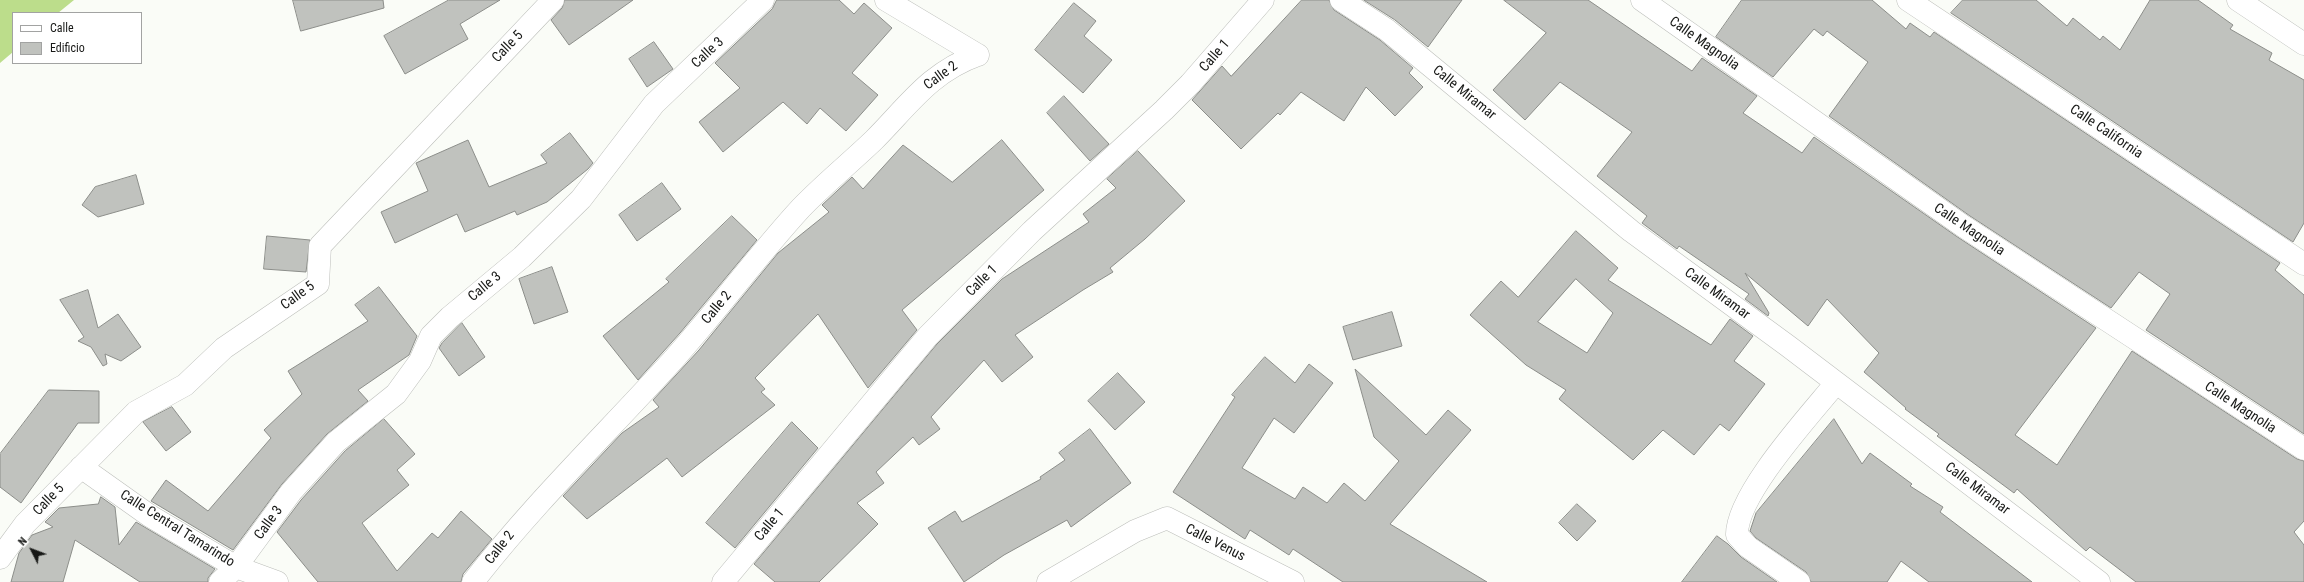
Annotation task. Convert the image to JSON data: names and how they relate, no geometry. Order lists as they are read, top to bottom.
{
  "streets": {
    "street": [
      "Calle Magnolia",
      "Calle 5",
      "Calle 3",
      "Calle 1",
      "Calle 2",
      "Calle Miramar",
      "Calle California",
      "Calle Central Tamarindo",
      "Calle Venus"
    ]
  },
  "crossings": [
    ["Calle 5", "Calle Central Tamarindo"],
    ["Calle 3", "Calle Central Tamarindo"]
  ],
  "legend": ["Calle", "Edificio"],
  "north": "top left"
}
